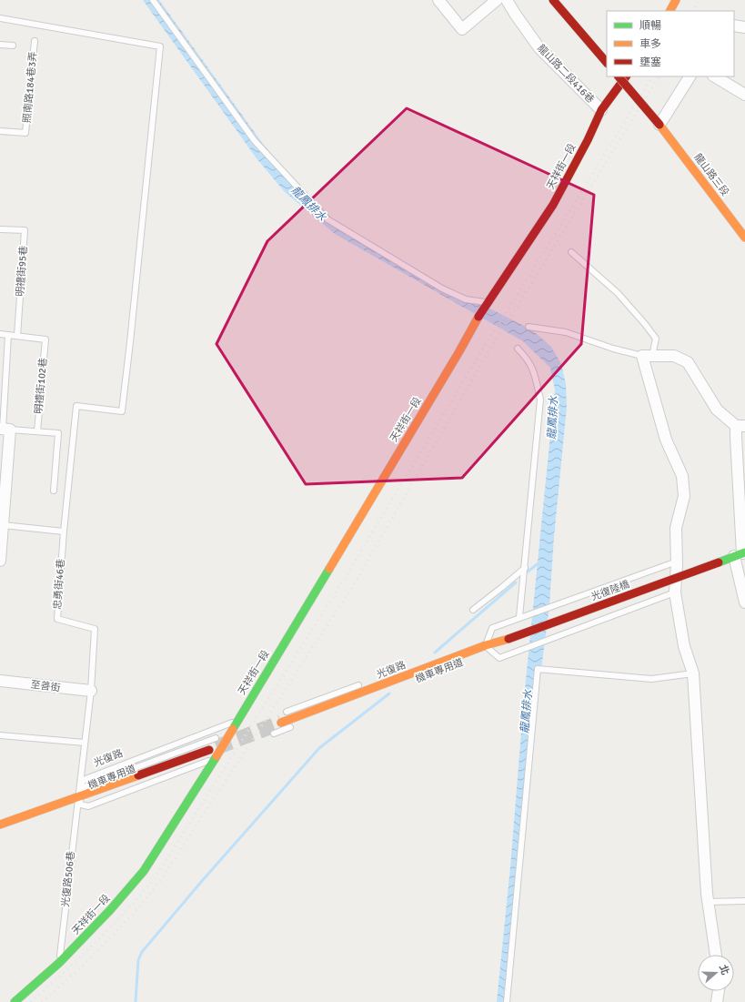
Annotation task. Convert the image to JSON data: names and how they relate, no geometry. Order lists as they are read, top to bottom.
{
  "streets": {
    "street": [
      "龍山路二段416巷",
      "天祥街一段",
      "龍山路三段",
      "光復陸橋",
      "光復路",
      "至善街"
    ],
    "lane": [
      "照南路184巷3弄",
      "明禮街95巷",
      "明禮街102巷",
      "忠勇街46巷",
      "機車專用道",
      "光復路506巷"
    ]
  },
  "crossings": [
    ["龍山路二段416巷", "天祥街一段"],
    ["天祥街一段", "光復路"],
    ["天祥街一段", "光復路506巷"],
    ["明禮街95巷", "明禮街102巷"],
    ["忠勇街46巷", "至善街"],
    ["光復陸橋", "光復路"],
    ["光復路", "機車專用道"],
    ["光復路", "光復路506巷"],
    ["機車專用道", "光復路506巷"]
  ],
  "water": ["龍鳳排水"],
  "legend": ["順暢", "車多", "壅塞"],
  "north": "right"
}
